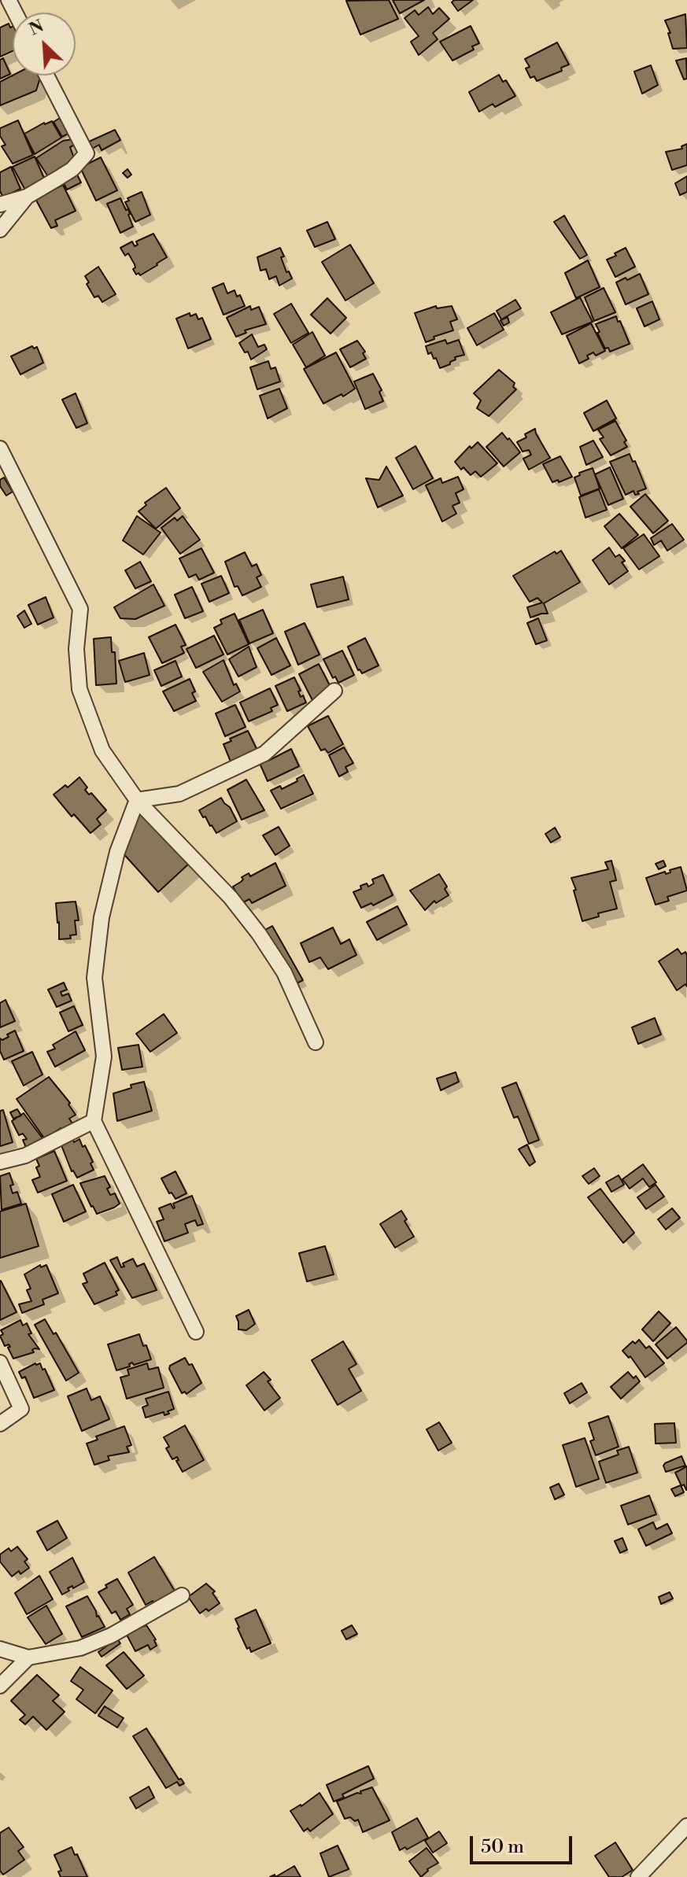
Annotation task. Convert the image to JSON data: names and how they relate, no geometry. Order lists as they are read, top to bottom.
{
  "scale_bar": "50 m",
  "north": "top left"
}
